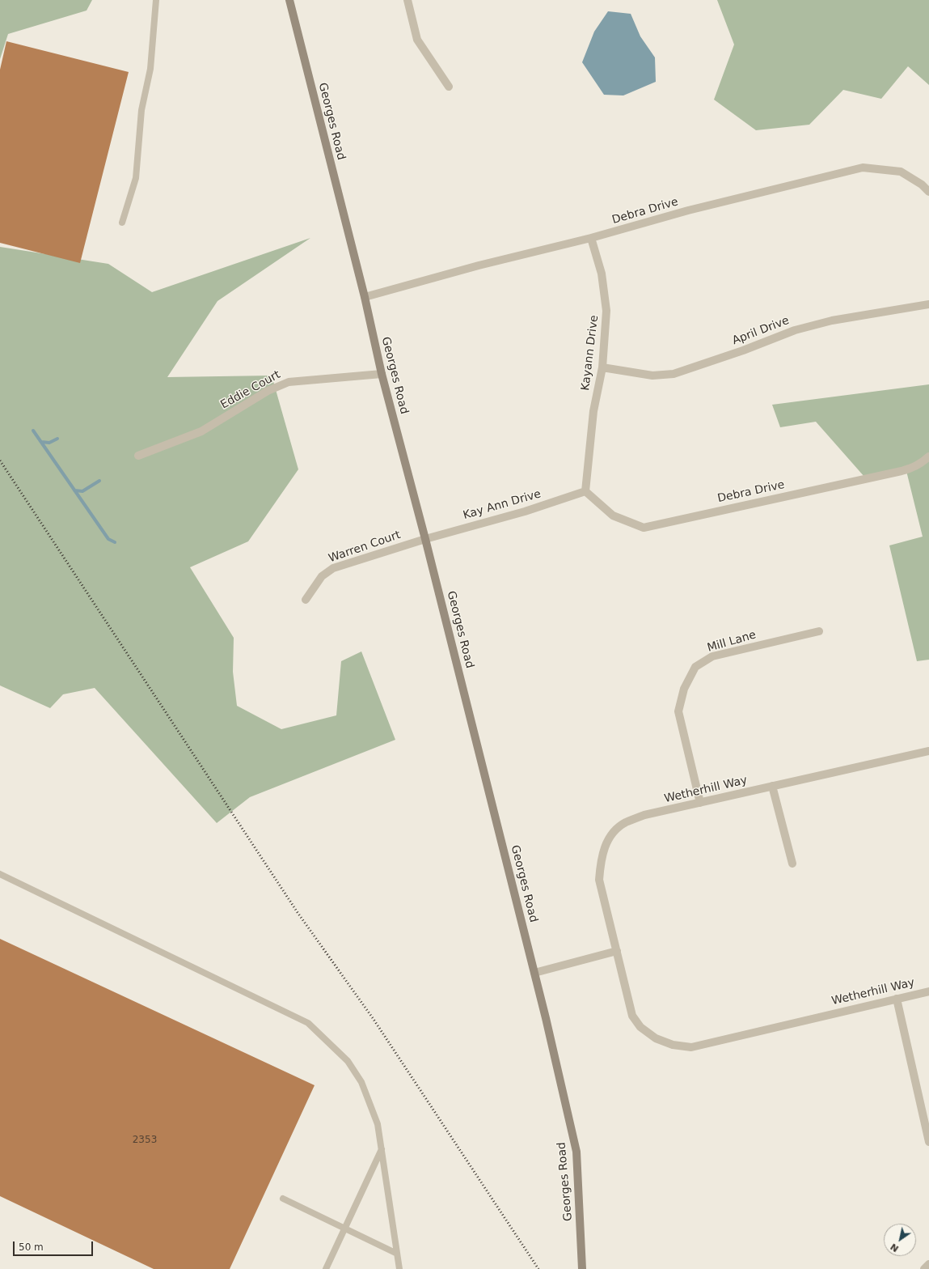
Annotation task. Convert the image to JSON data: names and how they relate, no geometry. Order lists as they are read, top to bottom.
{
  "streets": {
    "street": [
      "Georges Road",
      "Debra Drive",
      "April Drive",
      "Kayann Drive",
      "Eddie Court",
      "Kay Ann Drive",
      "Warren Court",
      "Mill Lane",
      "Wetherhill Way"
    ]
  },
  "crossings": [
    ["Georges Road", "Debra Drive"],
    ["Georges Road", "Eddie Court"],
    ["Georges Road", "Kay Ann Drive"],
    ["Georges Road", "Warren Court"],
    ["Debra Drive", "Kayann Drive"],
    ["Debra Drive", "Kay Ann Drive"],
    ["April Drive", "Kayann Drive"],
    ["Kayann Drive", "Kay Ann Drive"],
    ["Kay Ann Drive", "Warren Court"],
    ["Mill Lane", "Wetherhill Way"]
  ],
  "house_numbers": ["2353"],
  "scale_bar": "50 m",
  "north": "bottom left"
}
